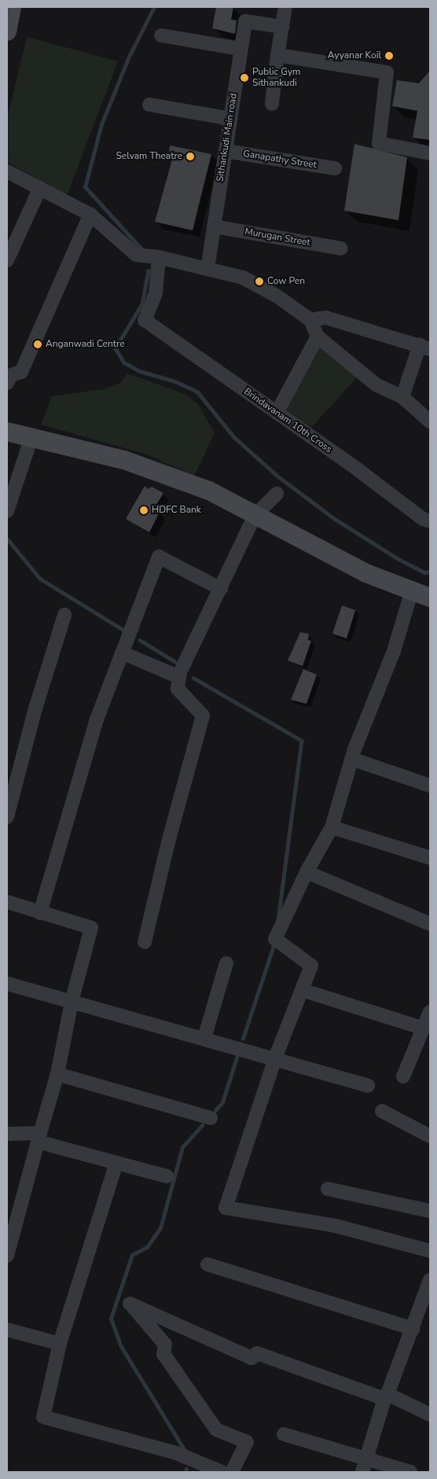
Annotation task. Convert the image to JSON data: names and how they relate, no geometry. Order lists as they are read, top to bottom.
{
  "streets": {
    "street": [
      "Sithankudi Main road",
      "Ganapathy Street",
      "Murugan Street",
      "Brindavanam 10th Cross"
    ]
  },
  "crossings": [
    ["Sithankudi Main road", "Ganapathy Street"],
    ["Sithankudi Main road", "Murugan Street"]
  ],
  "places": [
    "Ayyanar Koil",
    "Public Gym Sithankudi",
    "Selvam Theatre",
    "Cow Pen",
    "Anganwadi Centre",
    "HDFC Bank"
  ]
}
